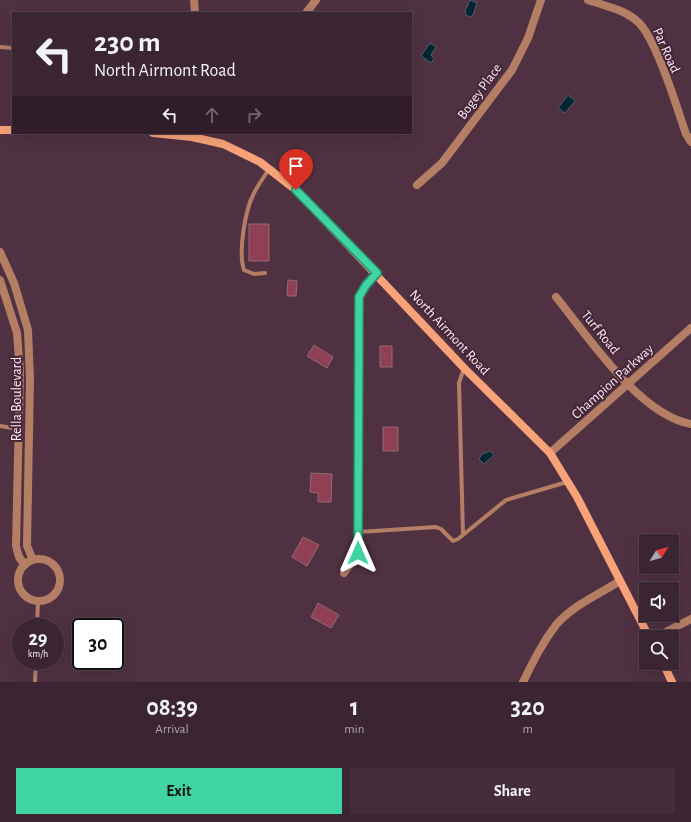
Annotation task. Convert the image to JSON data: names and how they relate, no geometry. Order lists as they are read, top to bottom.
{
  "streets": {
    "street": [
      "Par Road",
      "Bogey Place",
      "North Airmont Road",
      "Turf Road",
      "Champion Parkway",
      "Rella Boulevard"
    ]
  },
  "crossings": [
    ["North Airmont Road", "Champion Parkway"],
    ["Turf Road", "Champion Parkway"]
  ],
  "north": "top right",
  "page": {
    "turn": ["230 m", "North Airmont Road"],
    "speed": "29 km/h",
    "limit": "30",
    "eta": [
      "08:39",
      "Arrival",
      "1",
      "min",
      "320",
      "m"
    ],
    "buttons": ["Exit", "Share"]
  }
}
